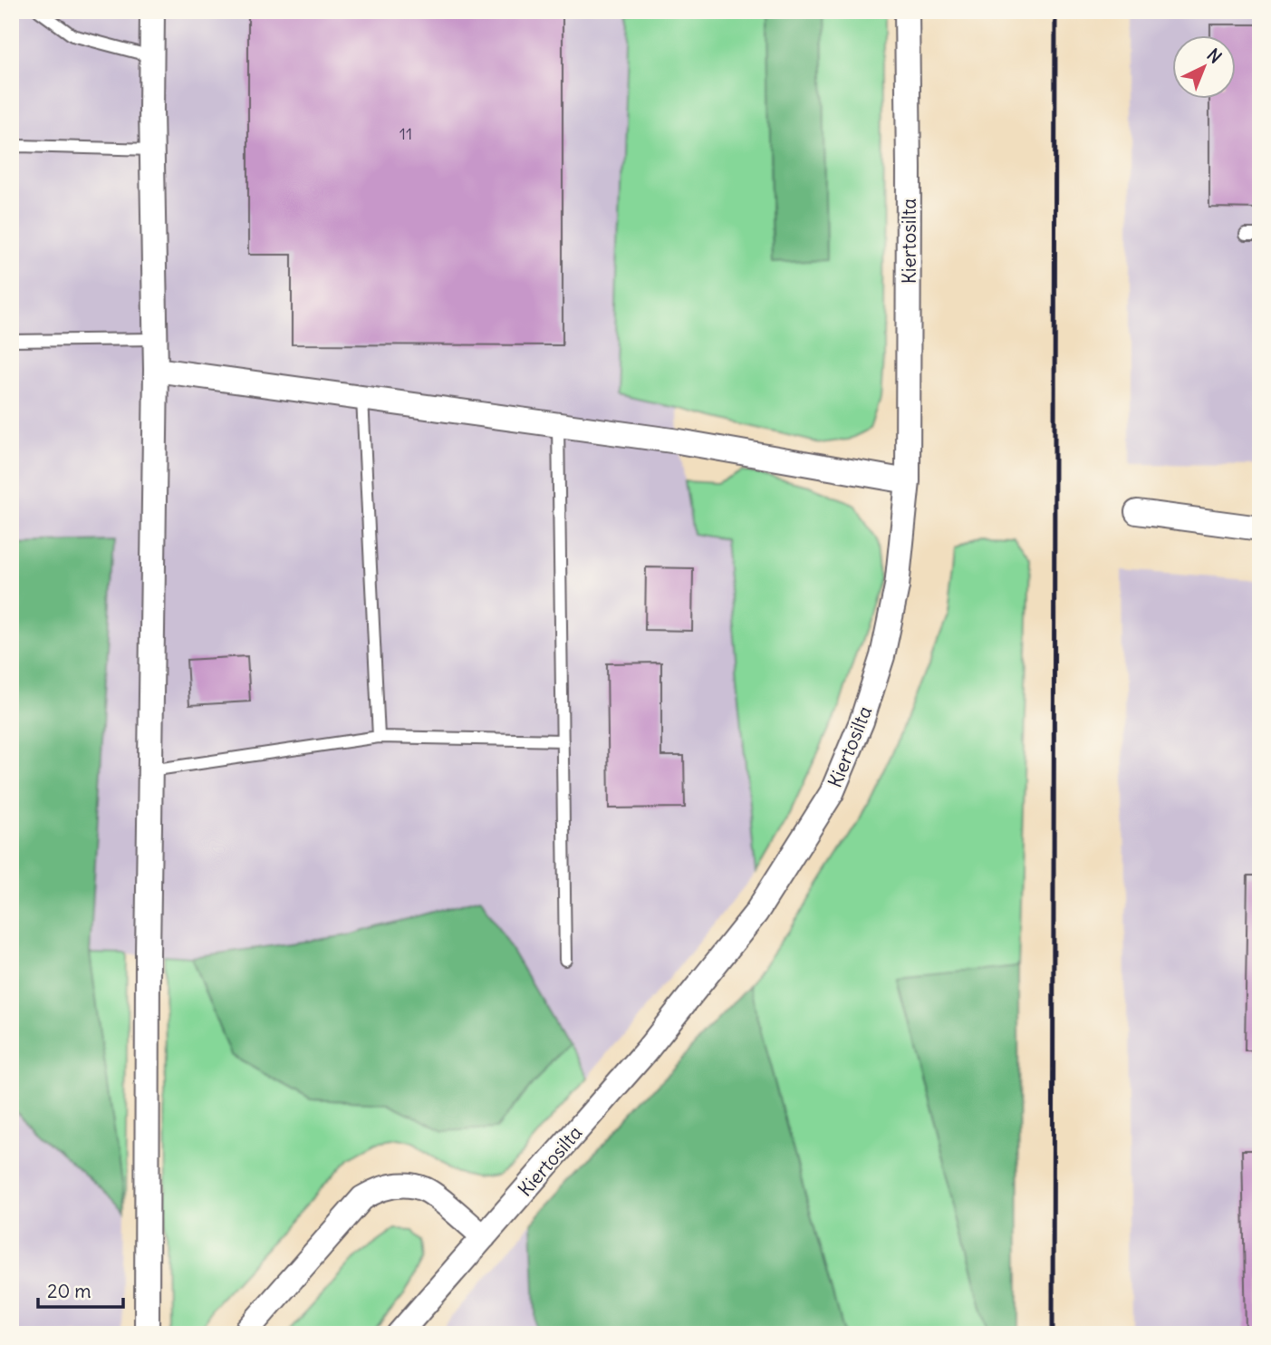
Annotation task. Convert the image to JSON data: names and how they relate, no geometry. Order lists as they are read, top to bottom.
{
  "streets": {
    "street": ["Kiertosilta"]
  },
  "house_numbers": ["11"],
  "scale_bar": "20 m",
  "north": "top right"
}
